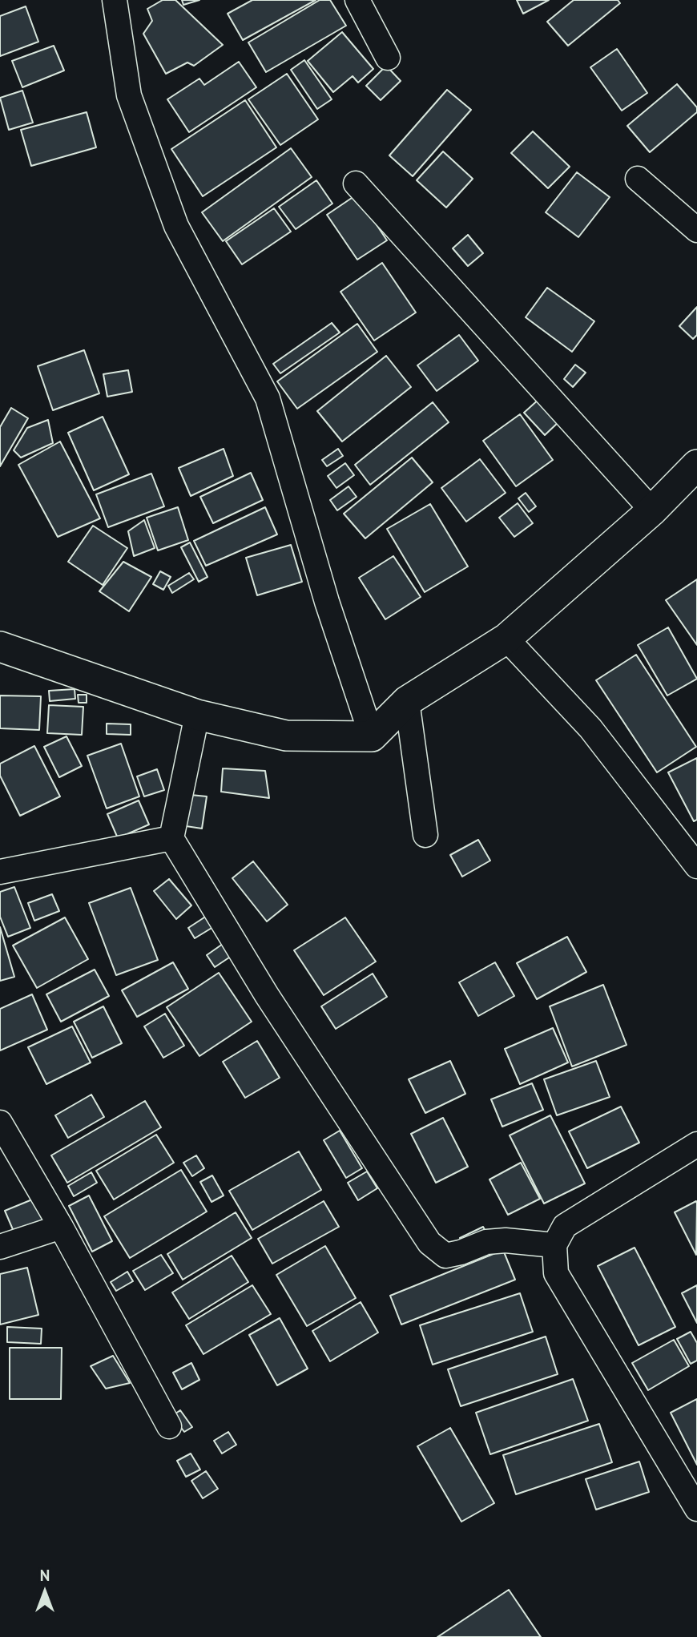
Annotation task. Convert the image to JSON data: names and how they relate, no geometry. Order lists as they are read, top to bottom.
{
  "north": "top"
}
